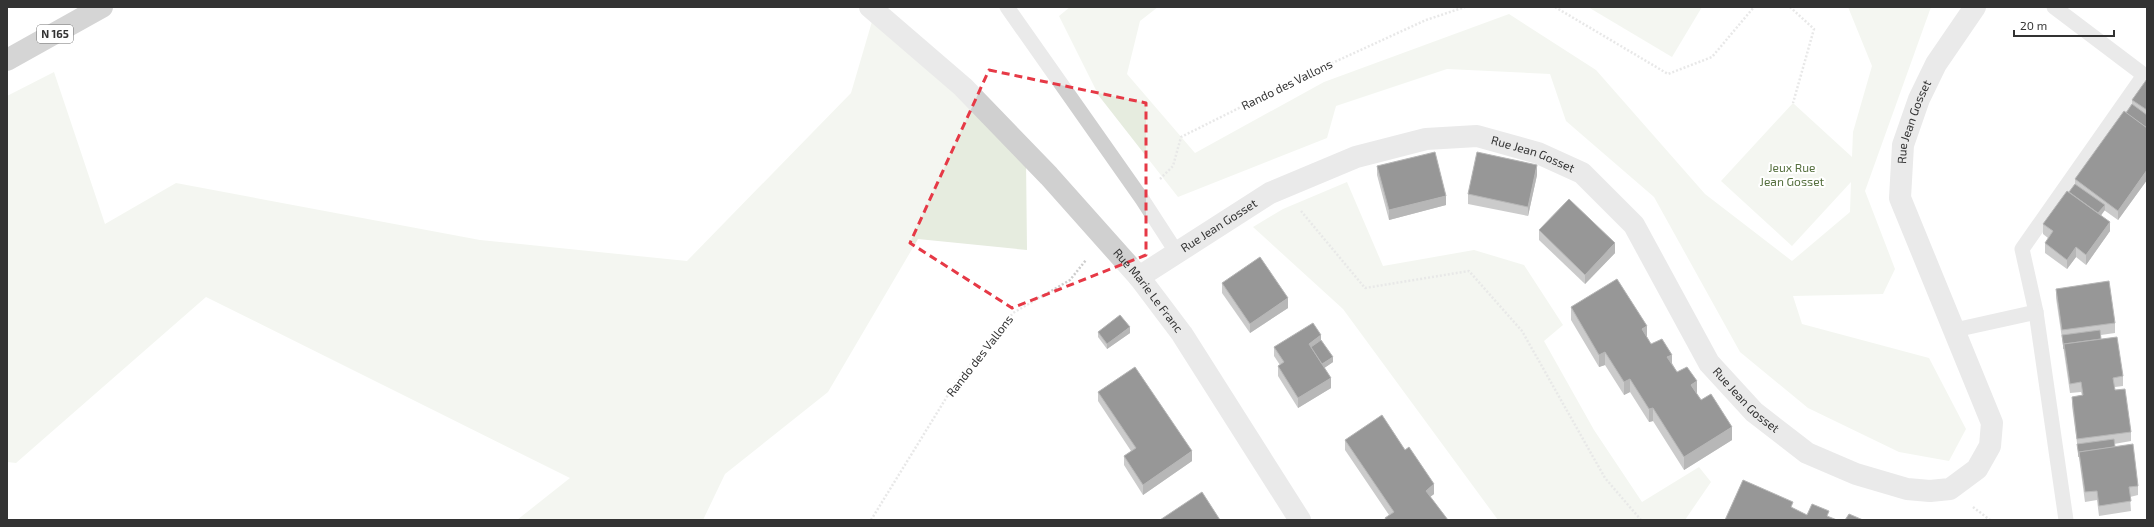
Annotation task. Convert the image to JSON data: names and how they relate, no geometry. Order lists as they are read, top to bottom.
{
  "streets": {
    "highway": ["N 165"],
    "street": ["Rue Jean Gosset", "Rue Marie Le Franc"],
    "path": ["Rando des Vallons"]
  },
  "crossings": [
    ["Rando des Vallons", "Rue Marie Le Franc"],
    ["Rue Jean Gosset", "Rue Marie Le Franc"]
  ],
  "parks": ["Jeux Rue Jean Gosset"],
  "scale_bar": "20 m"
}
